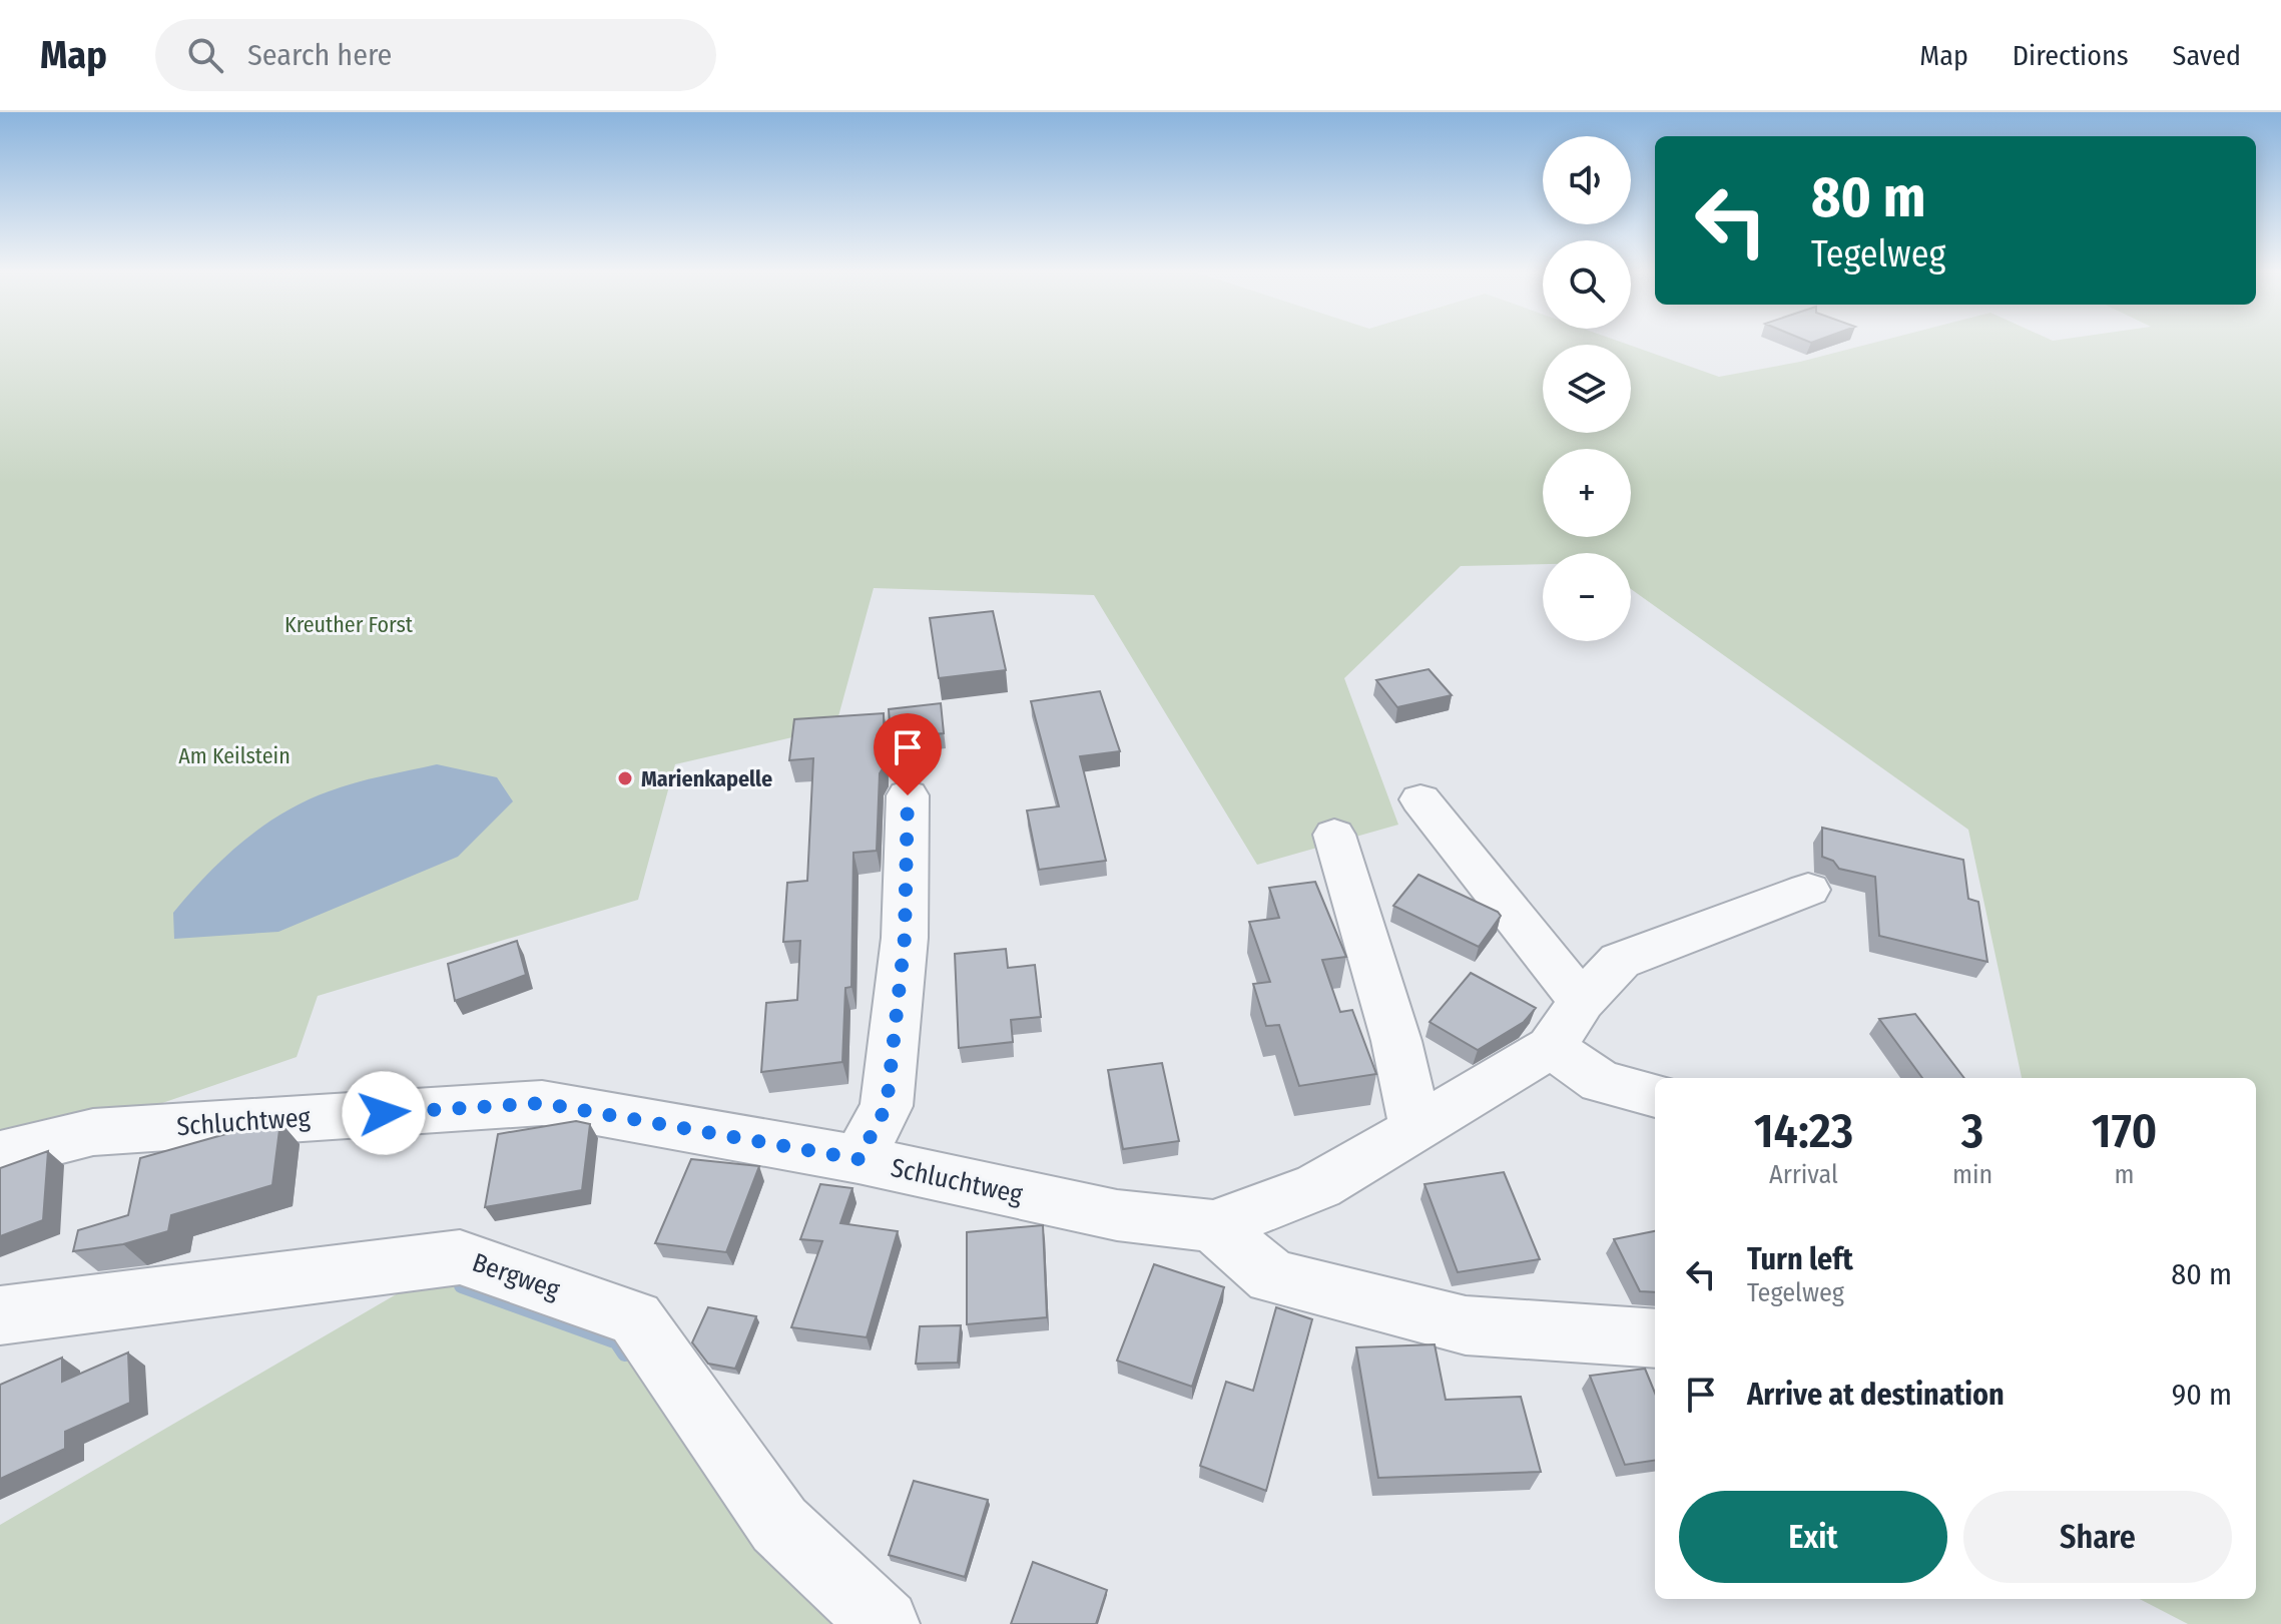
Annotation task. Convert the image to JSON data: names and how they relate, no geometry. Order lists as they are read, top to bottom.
{
  "streets": {
    "street": ["Schluchtweg", "Bergweg"]
  },
  "parks": ["Kreuther Forst", "Am Keilstein"],
  "places": ["Marienkapelle"],
  "page": {
    "header": "Map",
    "search": "Search here",
    "nav": ["Map", "Directions", "Saved"],
    "map_buttons": ["+", "−"],
    "turn": ["80 m", "Tegelweg"],
    "eta": [
      "14:23",
      "Arrival",
      "3",
      "min",
      "170",
      "m"
    ],
    "list": [
      {
        "name": "Turn left",
        "note": "Tegelweg",
        "value": "80 m"
      },
      {
        "name": "Arrive at destination",
        "value": "90 m"
      }
    ],
    "buttons": ["Exit", "Share"]
  }
}
